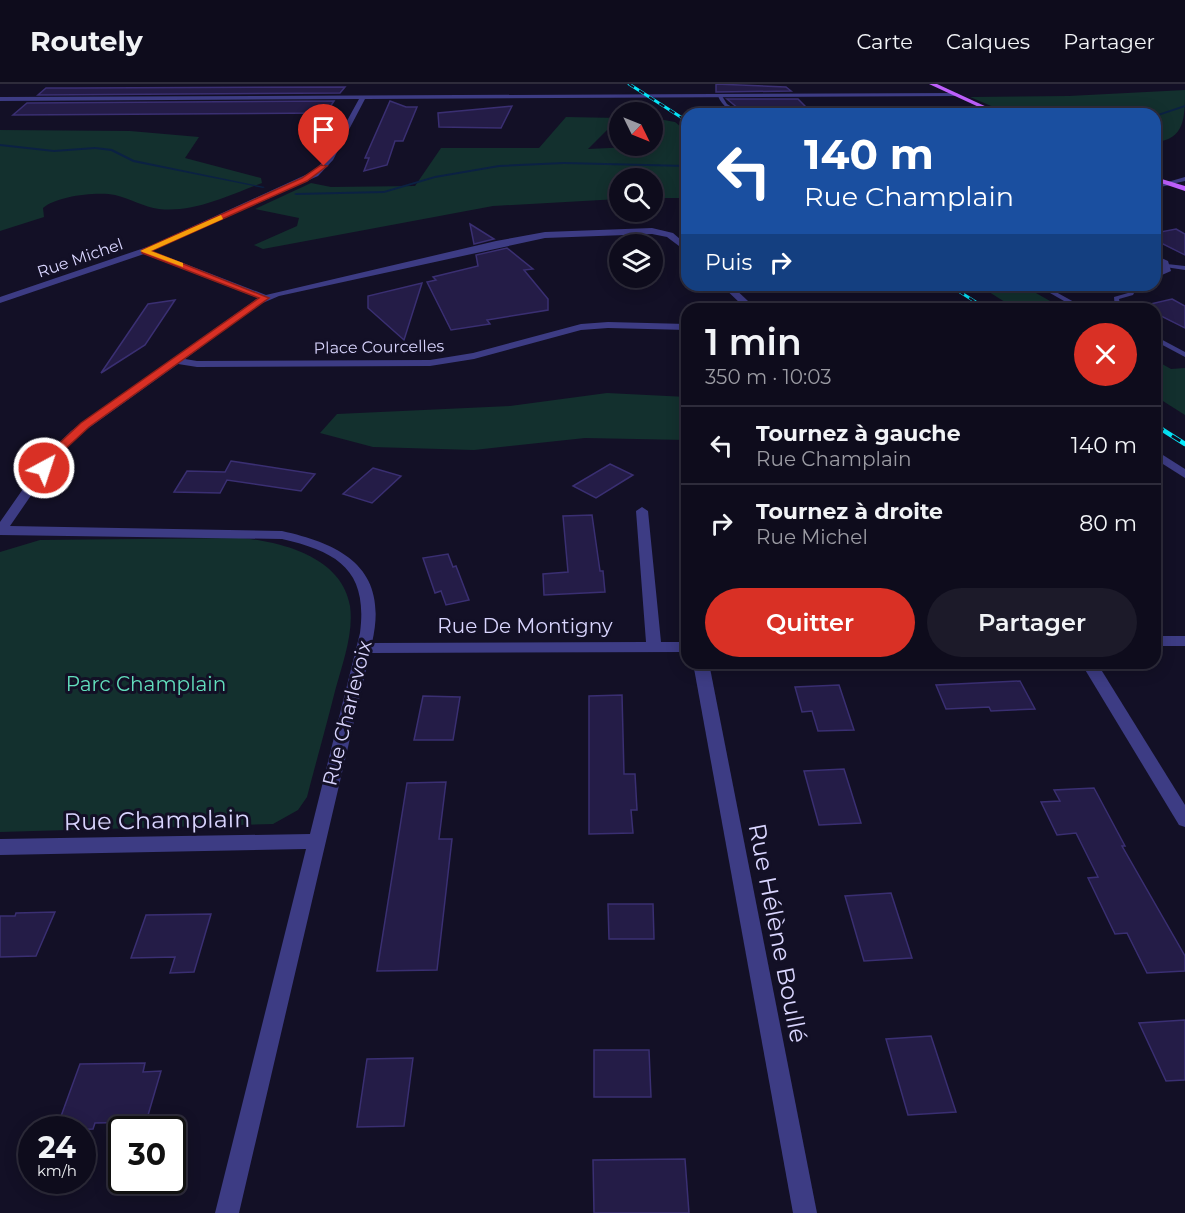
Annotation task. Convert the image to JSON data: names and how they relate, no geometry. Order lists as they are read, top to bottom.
{
  "streets": {
    "street": [
      "Rue Michel",
      "Place Courcelles",
      "Rue De Montigny",
      "Rue Charlevoix",
      "Rue Champlain",
      "Rue Hélène Boullé"
    ]
  },
  "crossings": [
    ["Rue De Montigny", "Rue Charlevoix"],
    ["Rue Charlevoix", "Rue Champlain"]
  ],
  "parks": ["Parc Champlain"],
  "north": "bottom right",
  "page": {
    "header": "Routely",
    "nav": ["Carte", "Calques", "Partager"],
    "turn": ["140 m", "Rue Champlain"],
    "then": "Puis",
    "heading": ["1 min", "350 m · 10:03"],
    "list": [
      {
        "name": "Tournez à gauche",
        "note": "Rue Champlain",
        "value": "140 m"
      },
      {
        "name": "Tournez à droite",
        "note": "Rue Michel",
        "value": "80 m"
      }
    ],
    "buttons": ["Quitter", "Partager"],
    "speed": "24 km/h",
    "limit": "30"
  }
}
